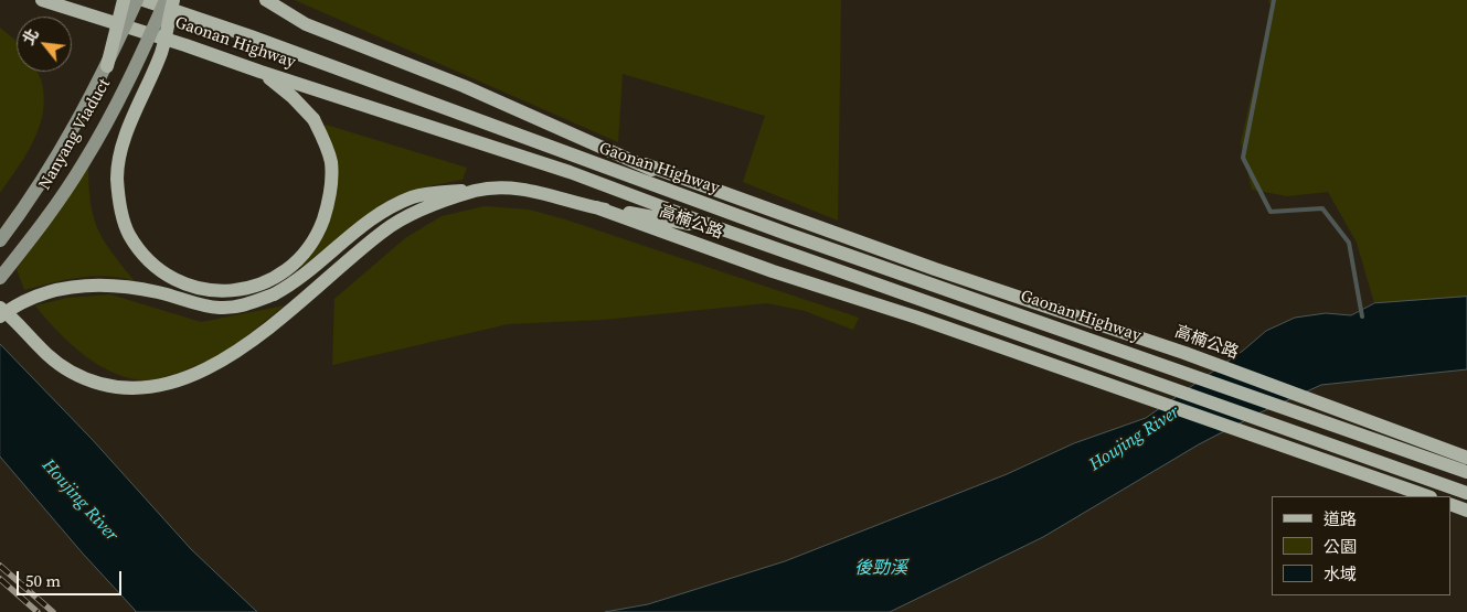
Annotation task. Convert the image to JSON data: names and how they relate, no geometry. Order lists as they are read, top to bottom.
{
  "streets": {
    "main road": ["Gaonan Highway", "高楠公路"],
    "street": ["Nanyang Viaduct"]
  },
  "crossings": [
    ["Gaonan Highway", "高楠公路"]
  ],
  "water": ["Houjing River", "後勁溪"],
  "legend": ["道路", "公園", "水域"],
  "scale_bar": "50 m",
  "north": "top left"
}
